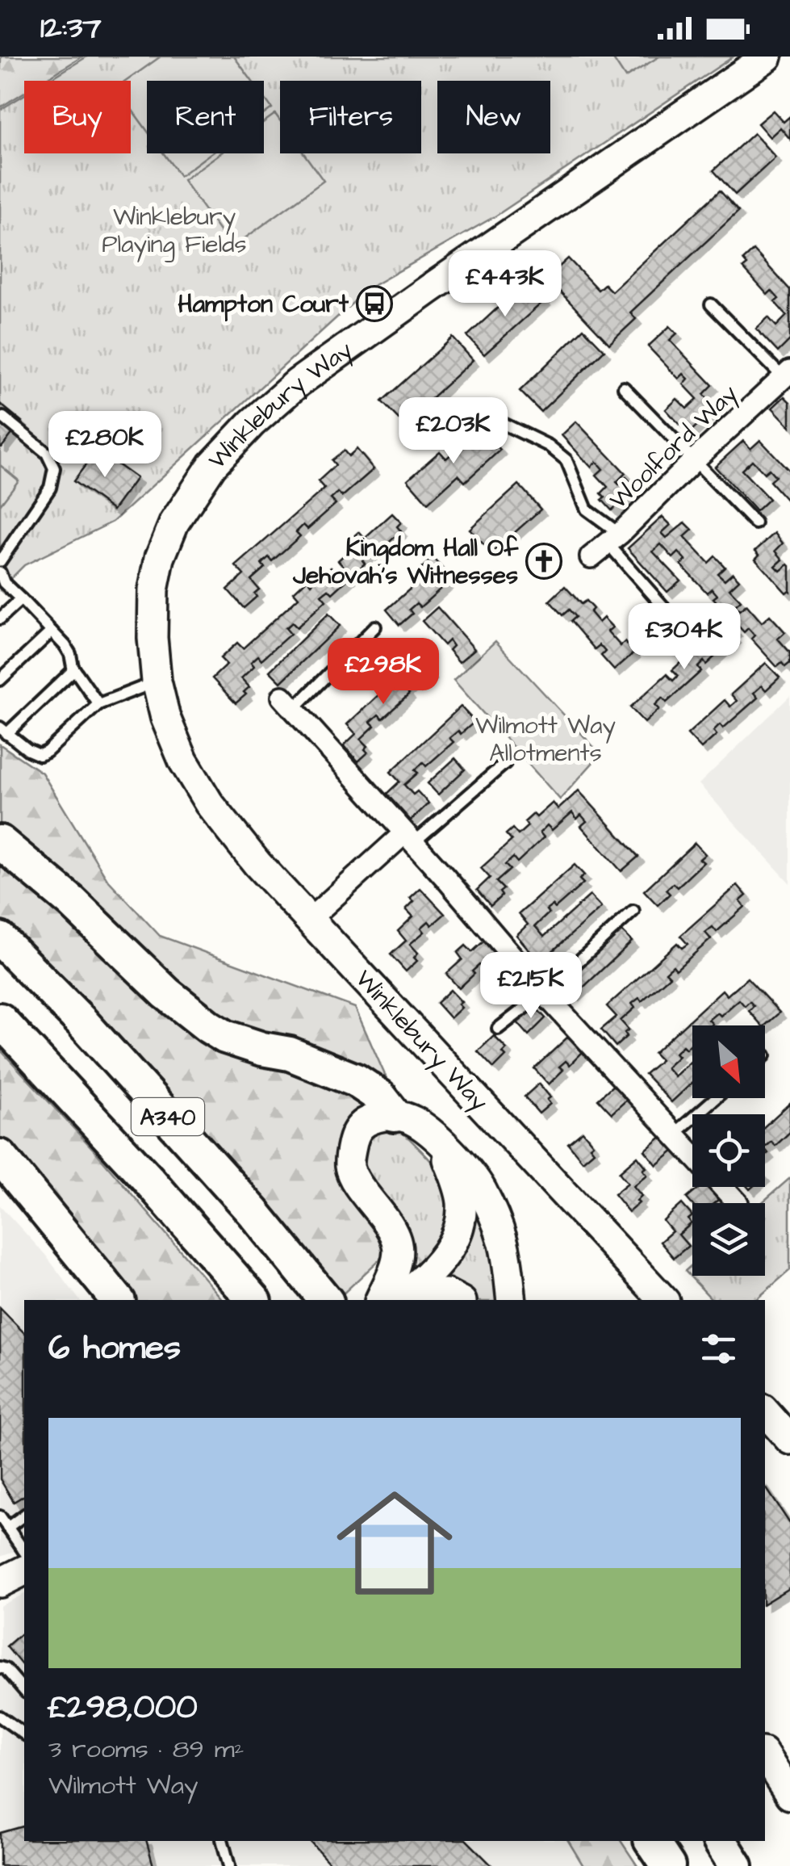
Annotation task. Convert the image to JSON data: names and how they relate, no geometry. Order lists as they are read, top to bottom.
{
  "streets": {
    "main road": ["A340"],
    "street": ["Winklebury Way", "Woolford Way"]
  },
  "parks": ["Winklebury Playing Fields", "Wilmott Way Allotments"],
  "places": {
    "bus stop": ["Hampton Court"],
    "church": ["Kingdom Hall Of Jehovah's Witnesses"]
  },
  "north": "bottom right",
  "page": {
    "status": "12:37",
    "chip": [
      "Buy",
      "Rent",
      "Filters",
      "New"
    ],
    "price": [
      "£443K",
      "£203K",
      "£280K",
      "£304K",
      "£298K",
      "£215K"
    ],
    "heading": "6 homes",
    "list": [
      {
        "name": "£298,000",
        "note": "3 rooms · 89 m² · Wilmott Way"
      }
    ]
  }
}
